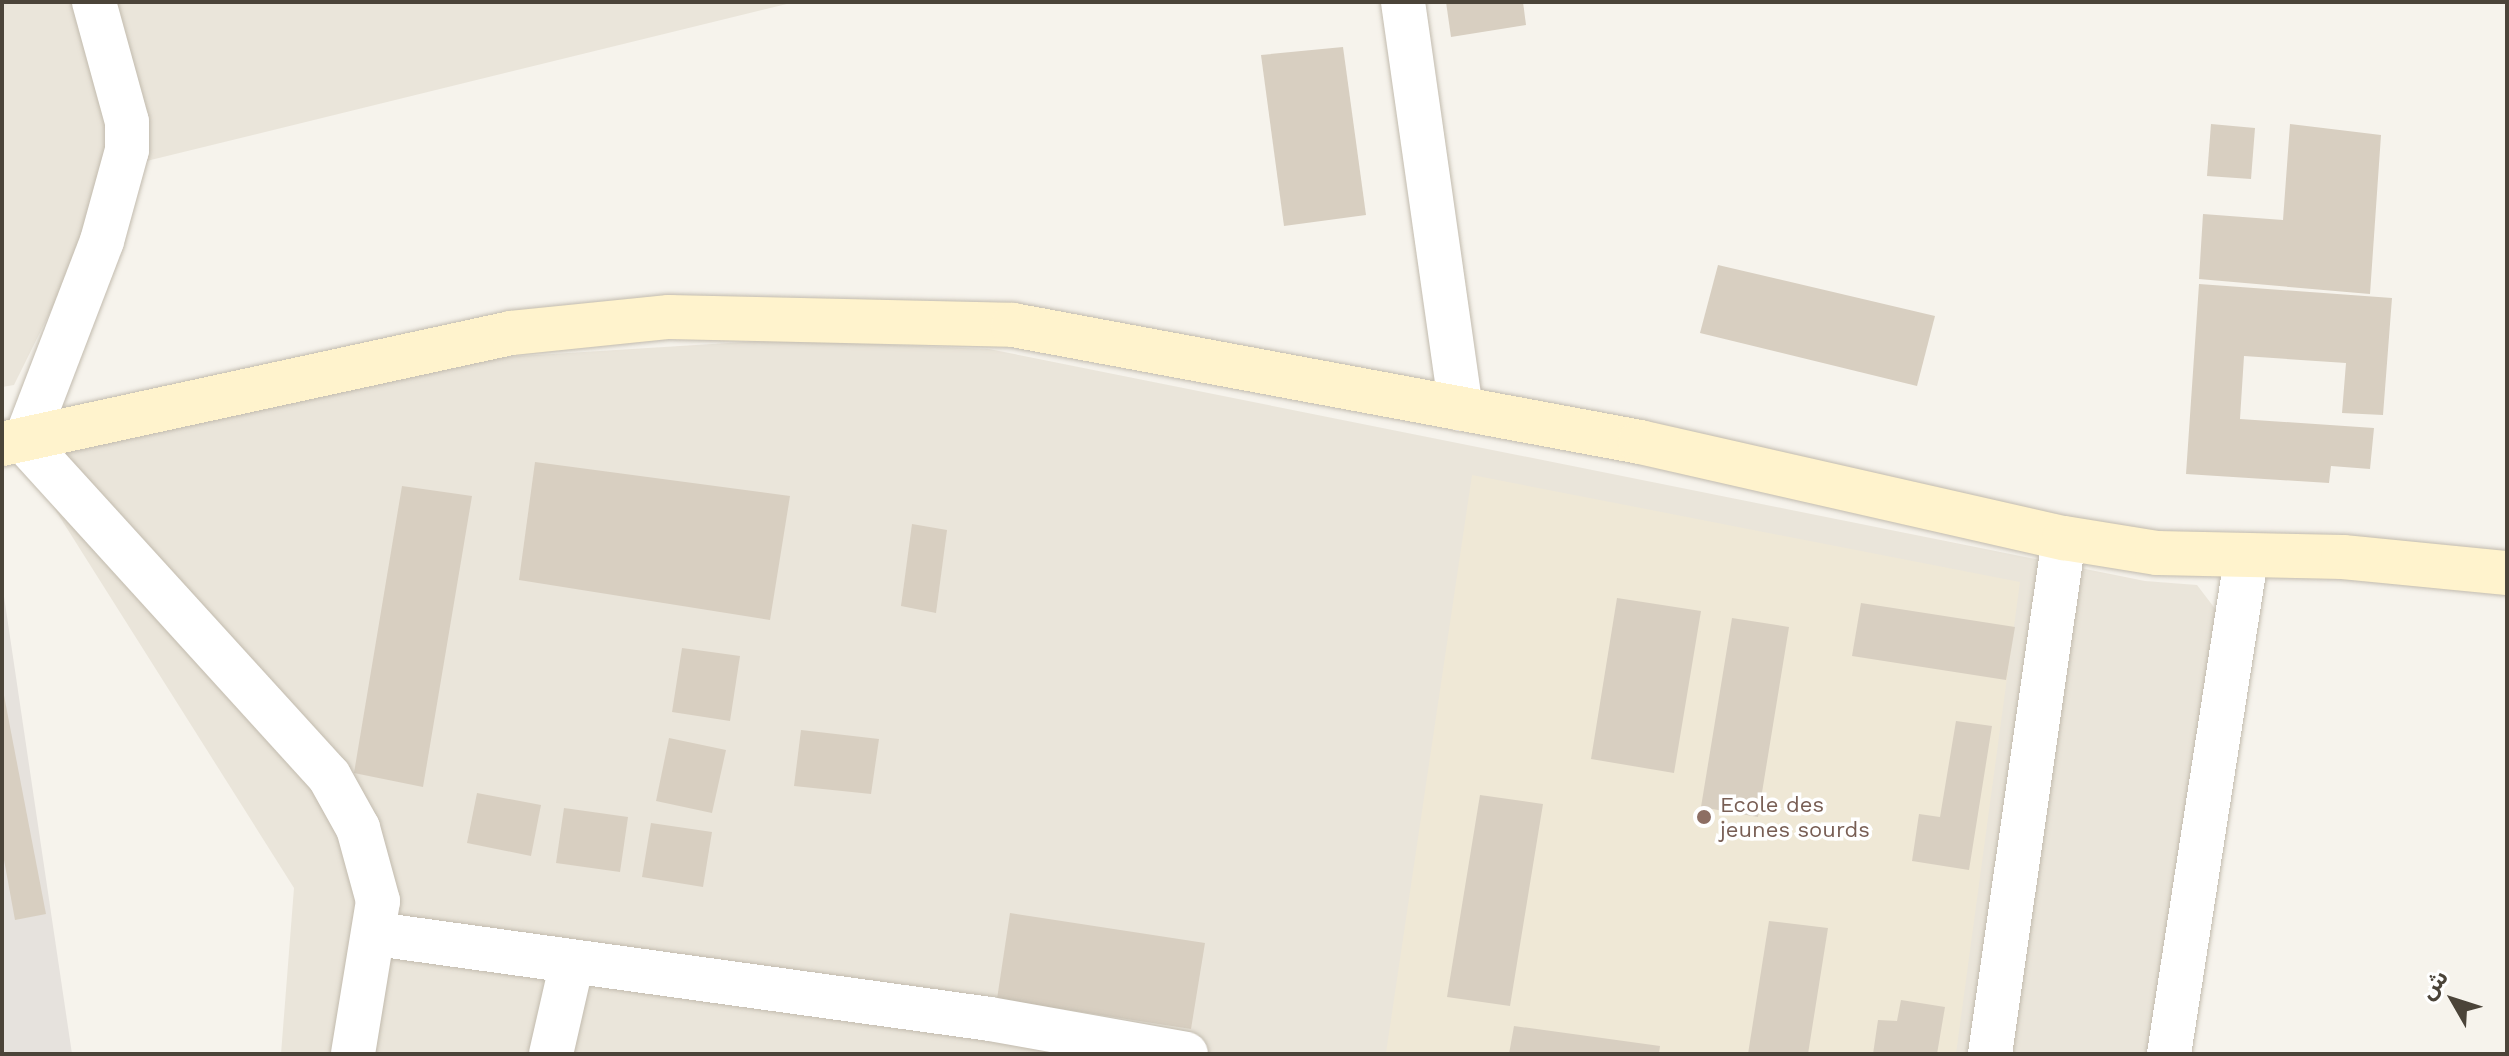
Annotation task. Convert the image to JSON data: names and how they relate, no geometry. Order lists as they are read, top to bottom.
{
  "places": ["Ecole des jeunes sourds"],
  "north": "top left"
}
